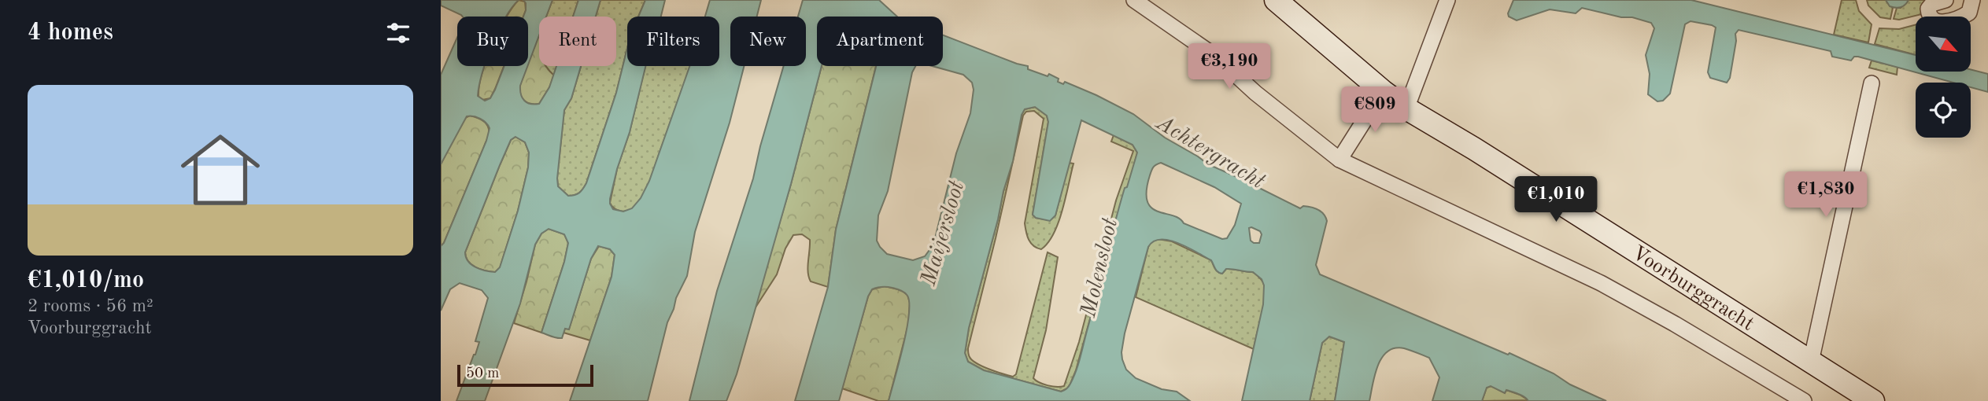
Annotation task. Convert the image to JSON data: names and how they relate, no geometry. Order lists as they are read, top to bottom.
{
  "streets": {
    "street": ["Voorburggracht"]
  },
  "water": ["Achtergracht", "Maijersloot", "Molensloot"],
  "scale_bar": "50 m",
  "north": "bottom right",
  "page": {
    "heading": "4 homes",
    "chip": [
      "Buy",
      "Rent",
      "Filters",
      "New",
      "Apartment"
    ],
    "price": [
      "€3,190",
      "€809",
      "€1,830",
      "€1,010"
    ],
    "list": [
      {
        "name": "€1,010/mo",
        "note": "2 rooms · 56 m² · Voorburggracht"
      }
    ],
    "scale": "50 m"
  }
}
